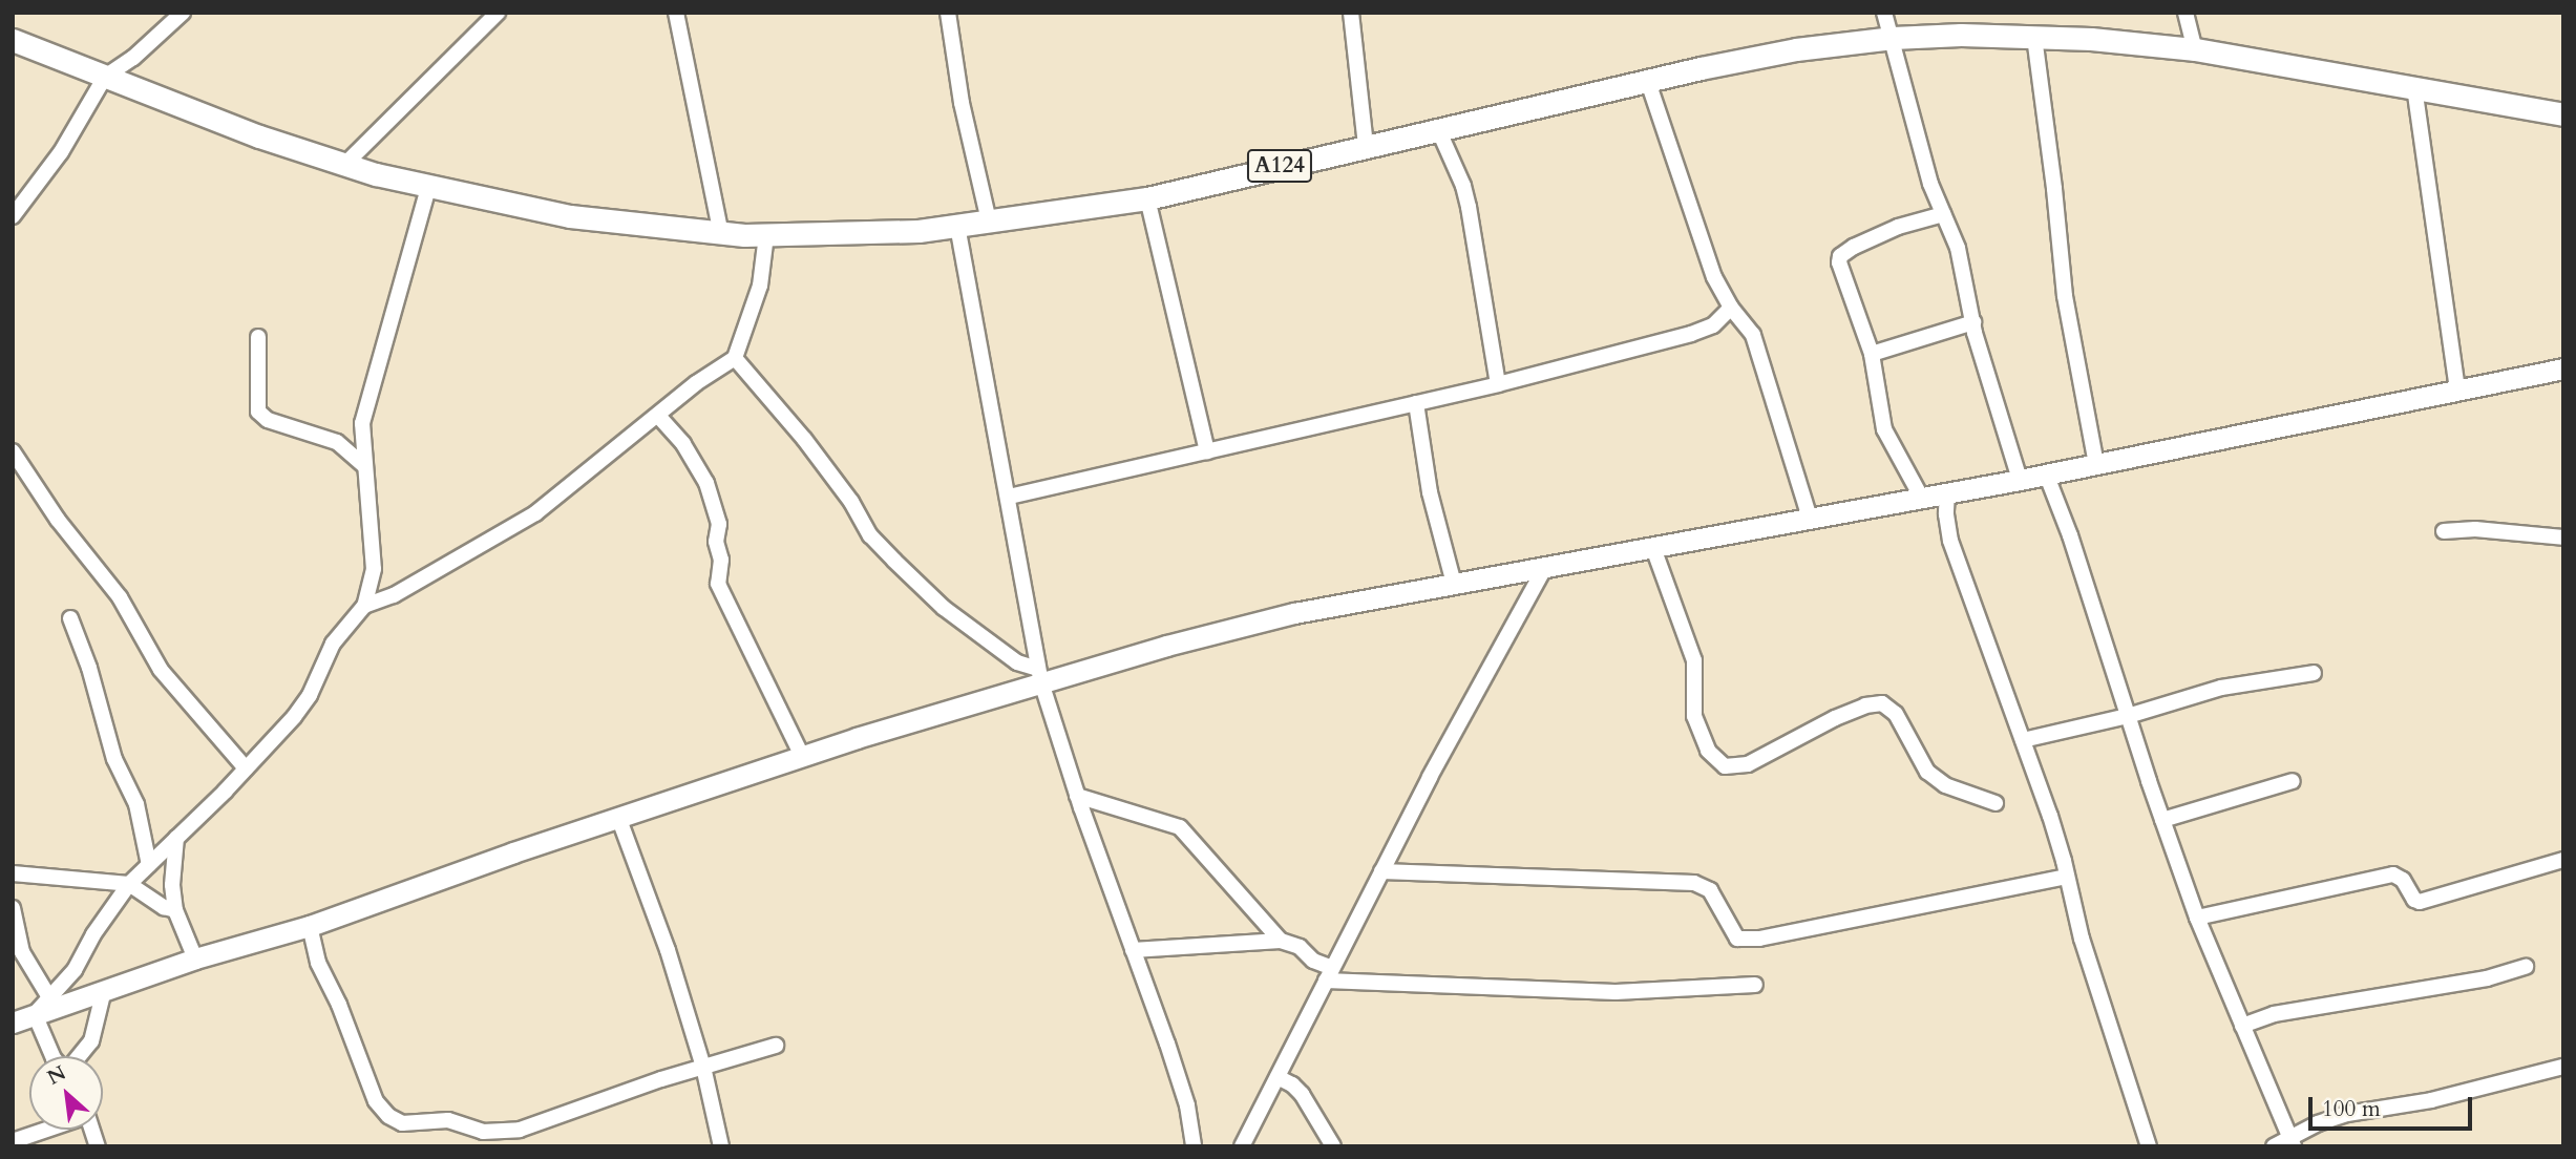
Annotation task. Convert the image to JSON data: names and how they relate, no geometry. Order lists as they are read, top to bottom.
{
  "streets": {
    "highway": ["A124"]
  },
  "scale_bar": "100 m",
  "north": "top left"
}
